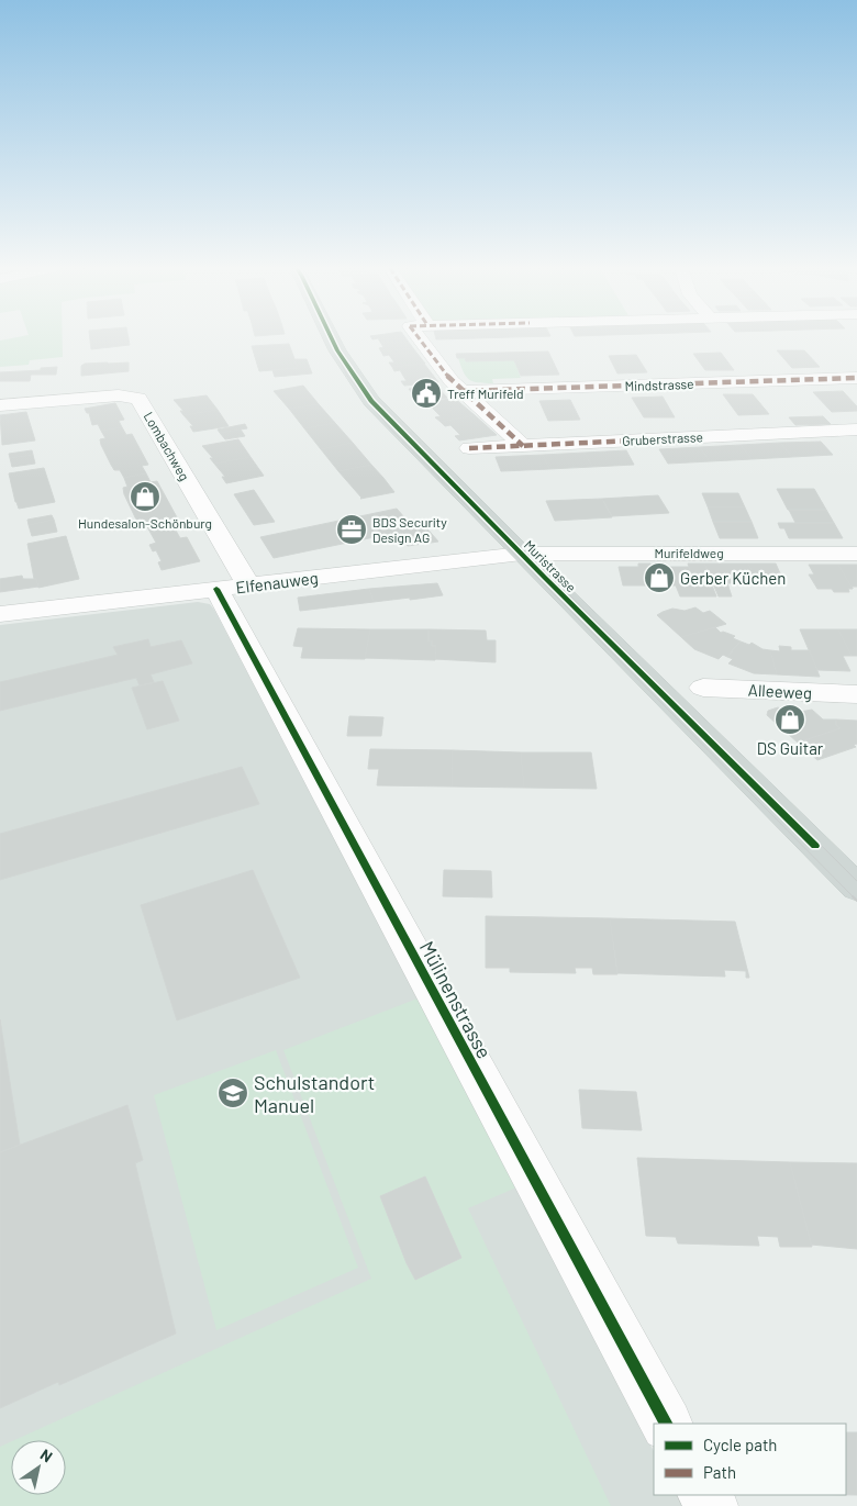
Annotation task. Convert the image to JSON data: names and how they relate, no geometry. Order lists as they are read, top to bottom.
{
  "streets": {
    "main road": ["Muristrasse"],
    "street": [
      "Mindstrasse",
      "Gruberstrasse",
      "Lombachweg",
      "Murifeldweg",
      "Elfenauweg",
      "Alleeweg",
      "Mülinenstrasse"
    ]
  },
  "crossings": [
    ["Lombachweg", "Elfenauweg"],
    ["Lombachweg", "Mülinenstrasse"],
    ["Murifeldweg", "Muristrasse"],
    ["Murifeldweg", "Elfenauweg"],
    ["Muristrasse", "Elfenauweg"],
    ["Elfenauweg", "Mülinenstrasse"]
  ],
  "places": {
    "public building": ["Treff Murifeld"],
    "shop": ["Hundesalon-Schönburg", "Gerber Küchen", "DS Guitar"],
    "office": ["BDS Security Design AG"],
    "school or university": ["Schulstandort Manuel"]
  },
  "legend": ["Cycle path", "Path"],
  "north": "top right"
}
